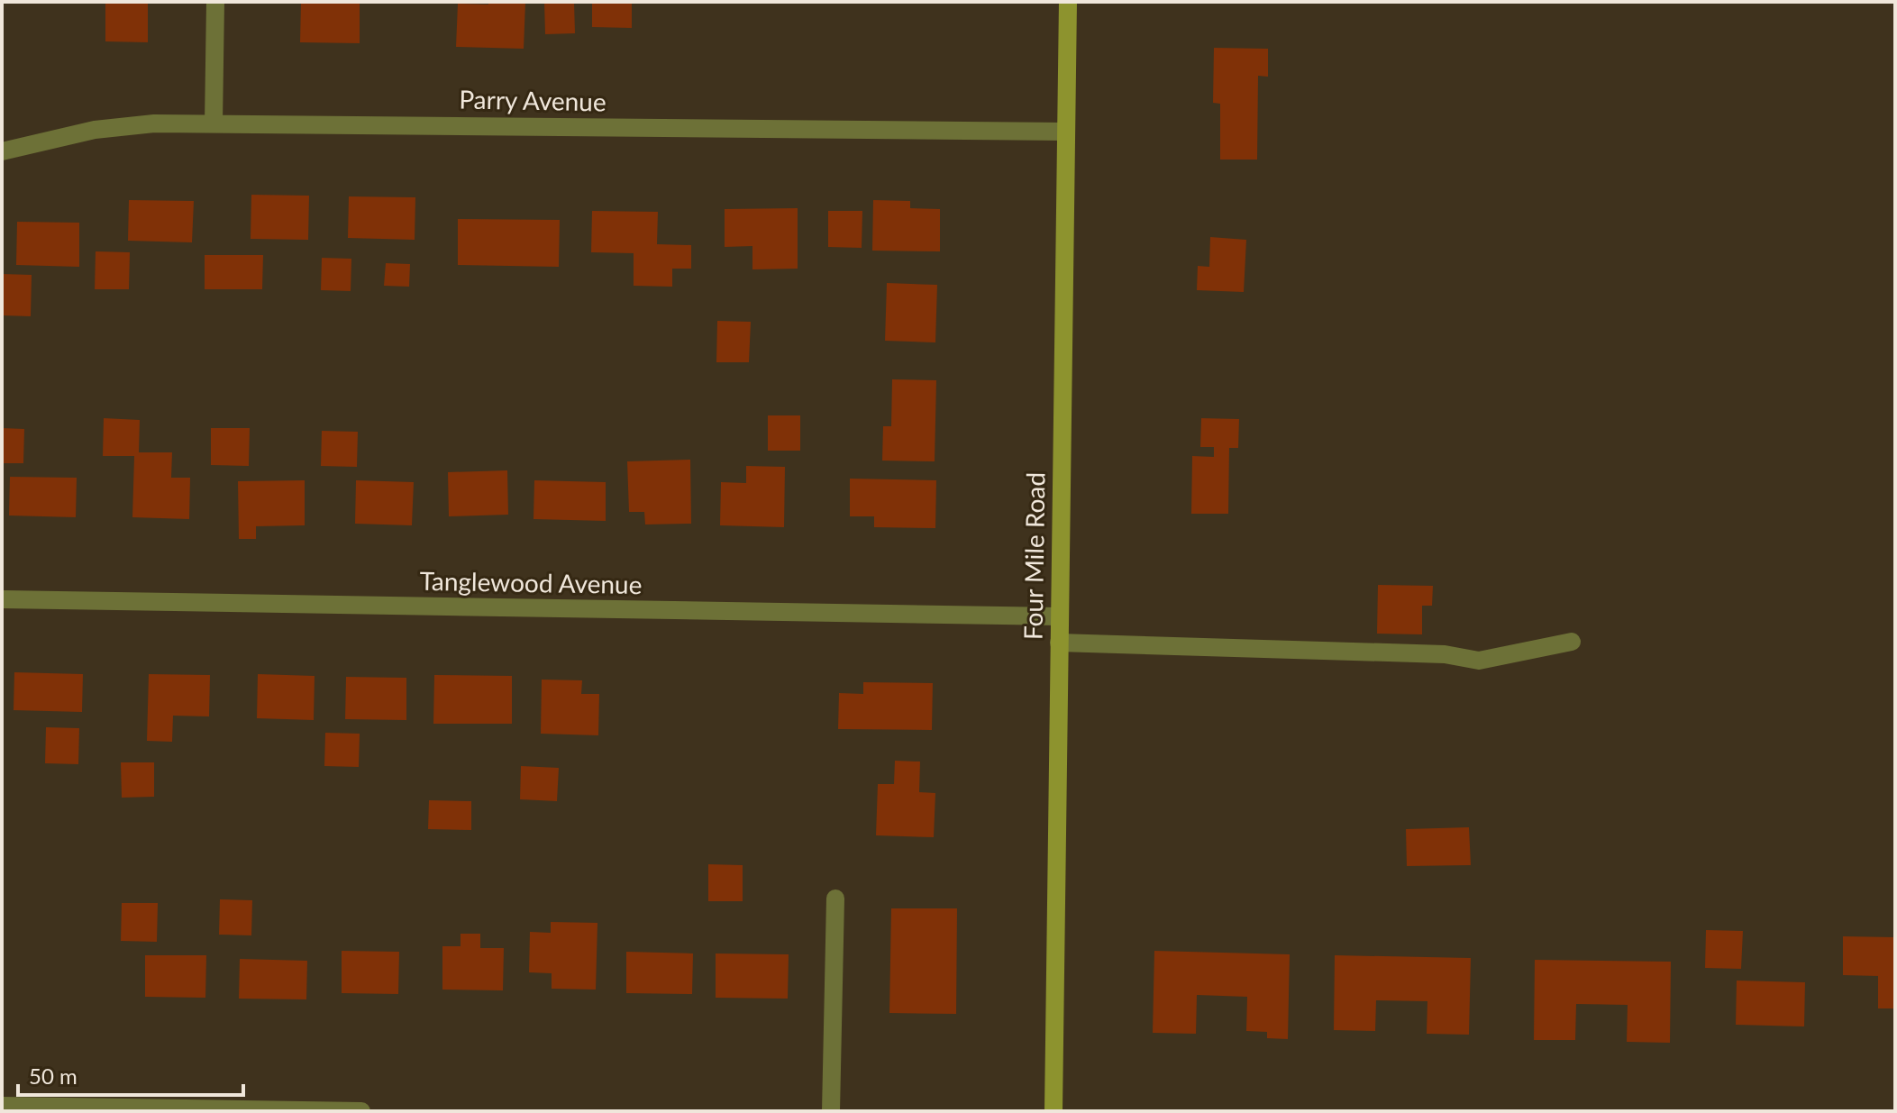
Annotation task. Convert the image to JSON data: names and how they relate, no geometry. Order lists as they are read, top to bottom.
{
  "streets": {
    "main road": ["Four Mile Road"],
    "street": ["Parry Avenue", "Tanglewood Avenue"]
  },
  "crossings": [
    ["Parry Avenue", "Four Mile Road"],
    ["Four Mile Road", "Tanglewood Avenue"]
  ],
  "scale_bar": "50 m"
}
